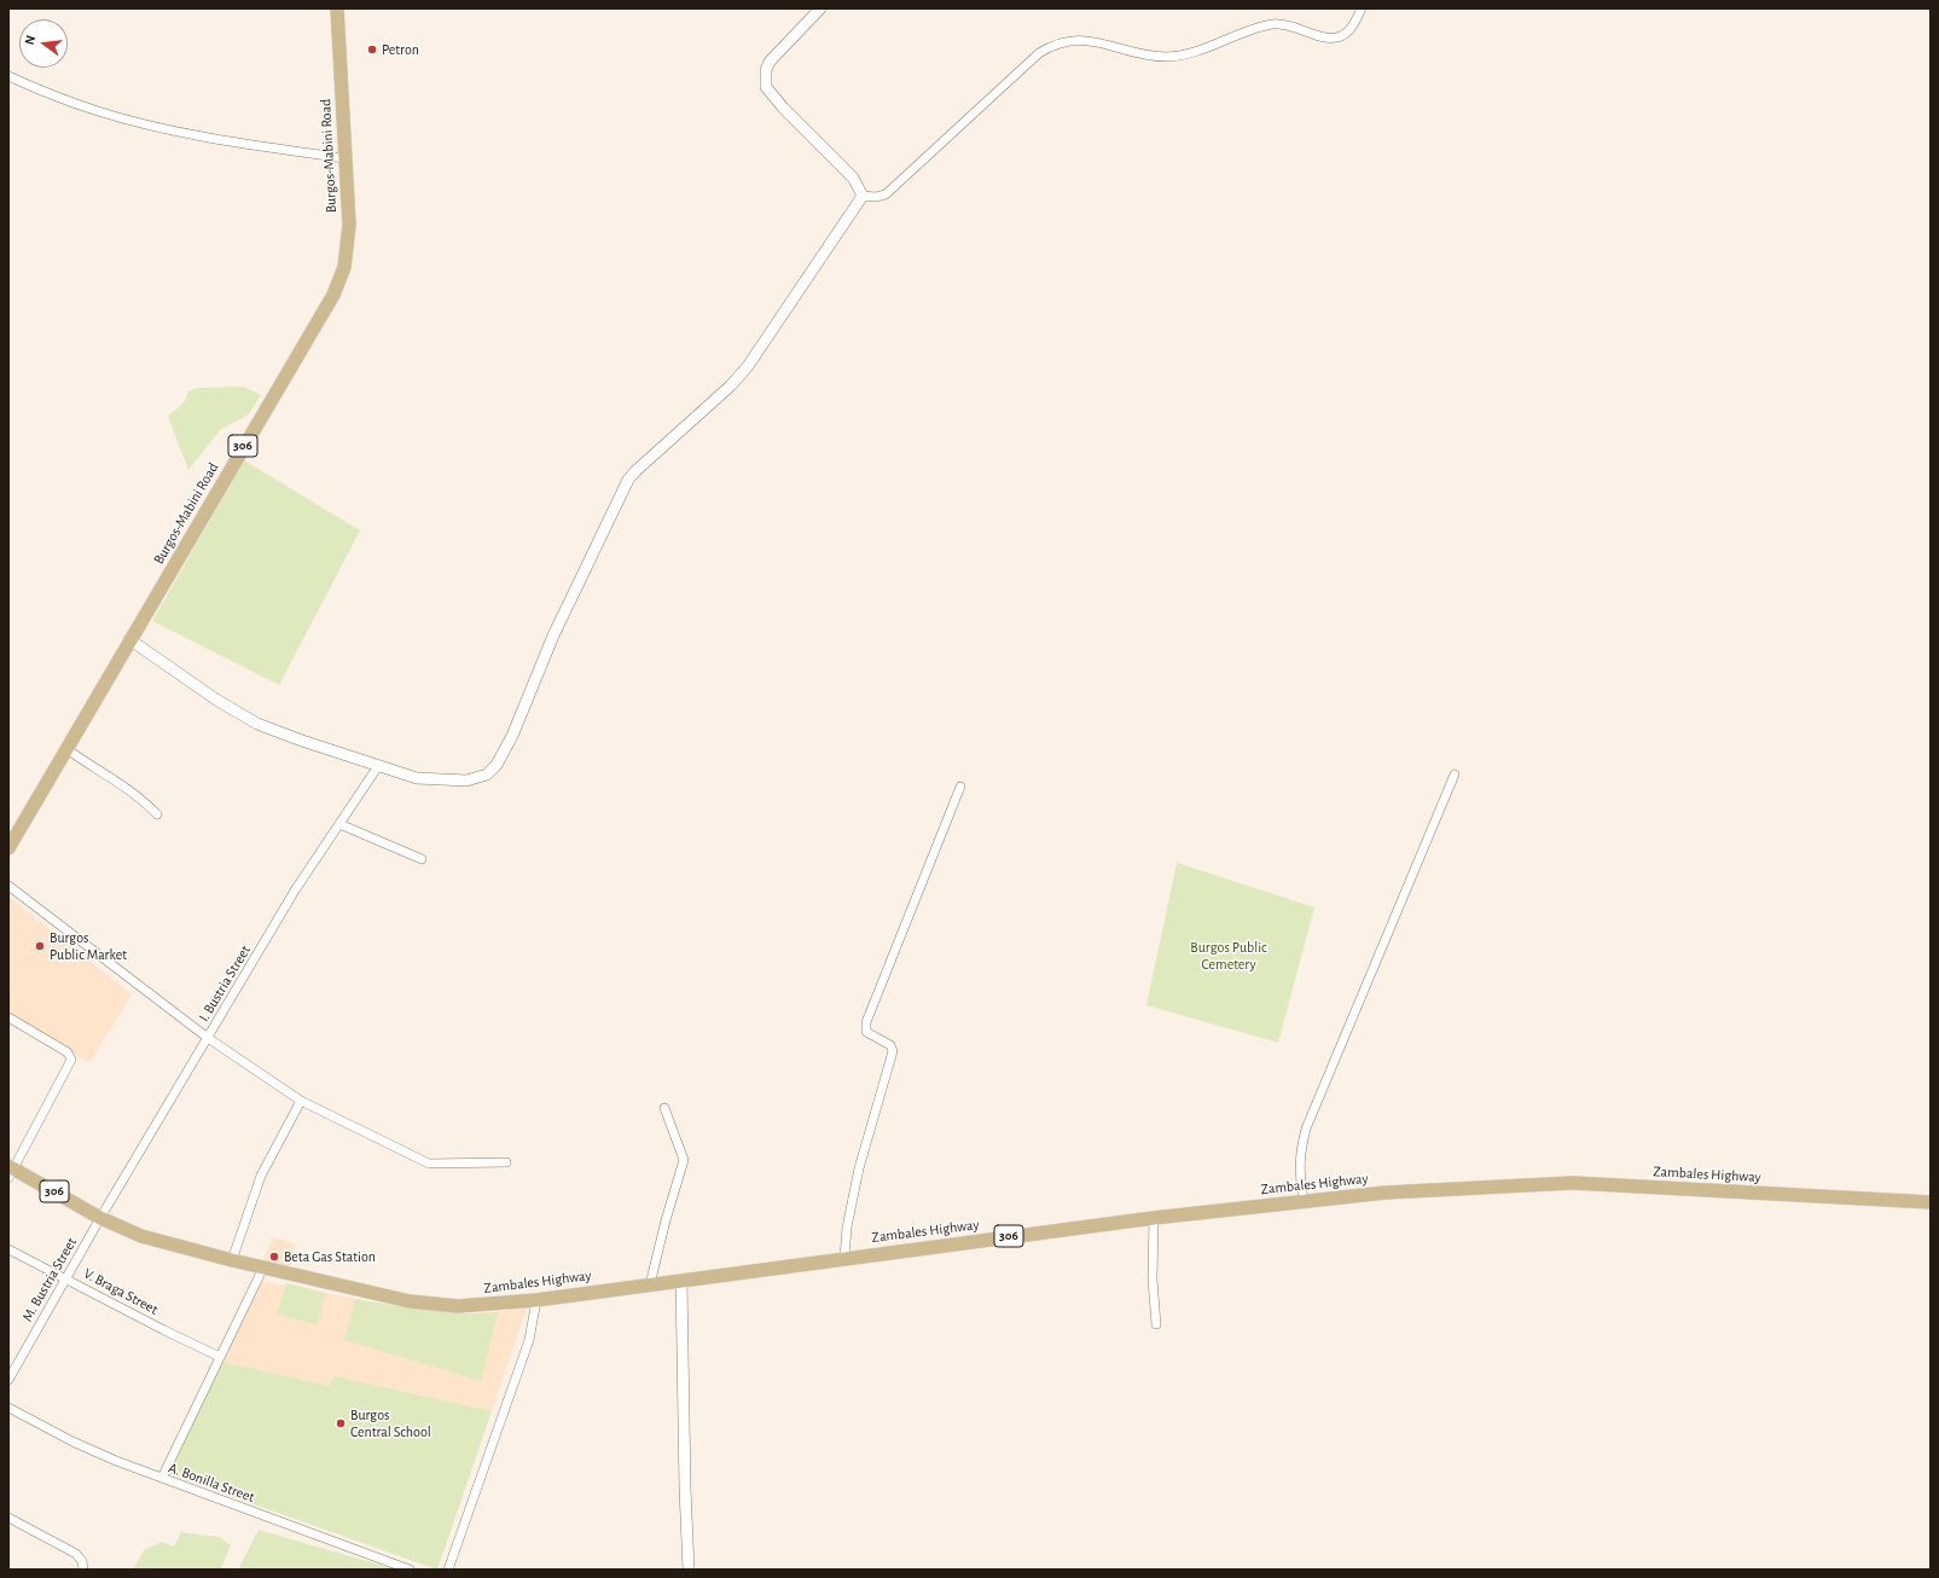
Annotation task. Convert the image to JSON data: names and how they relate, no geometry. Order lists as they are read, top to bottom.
{
  "streets": {
    "main road": ["Burgos-Mabini Road", "306", "Zambales Highway"],
    "street": [
      "I. Bustria Street",
      "M. Bustria Street",
      "V. Braga Street",
      "A. Bonilla Street"
    ]
  },
  "crossings": [
    ["I. Bustria Street", "Zambales Highway"],
    ["I. Bustria Street", "M. Bustria Street"],
    ["Zambales Highway", "M. Bustria Street"],
    ["M. Bustria Street", "V. Braga Street"]
  ],
  "parks": ["Burgos Public Cemetery"],
  "places": [
    "Petron",
    "Burgos Public Market",
    "Beta Gas Station",
    "Burgos Central School"
  ],
  "north": "left"
}
